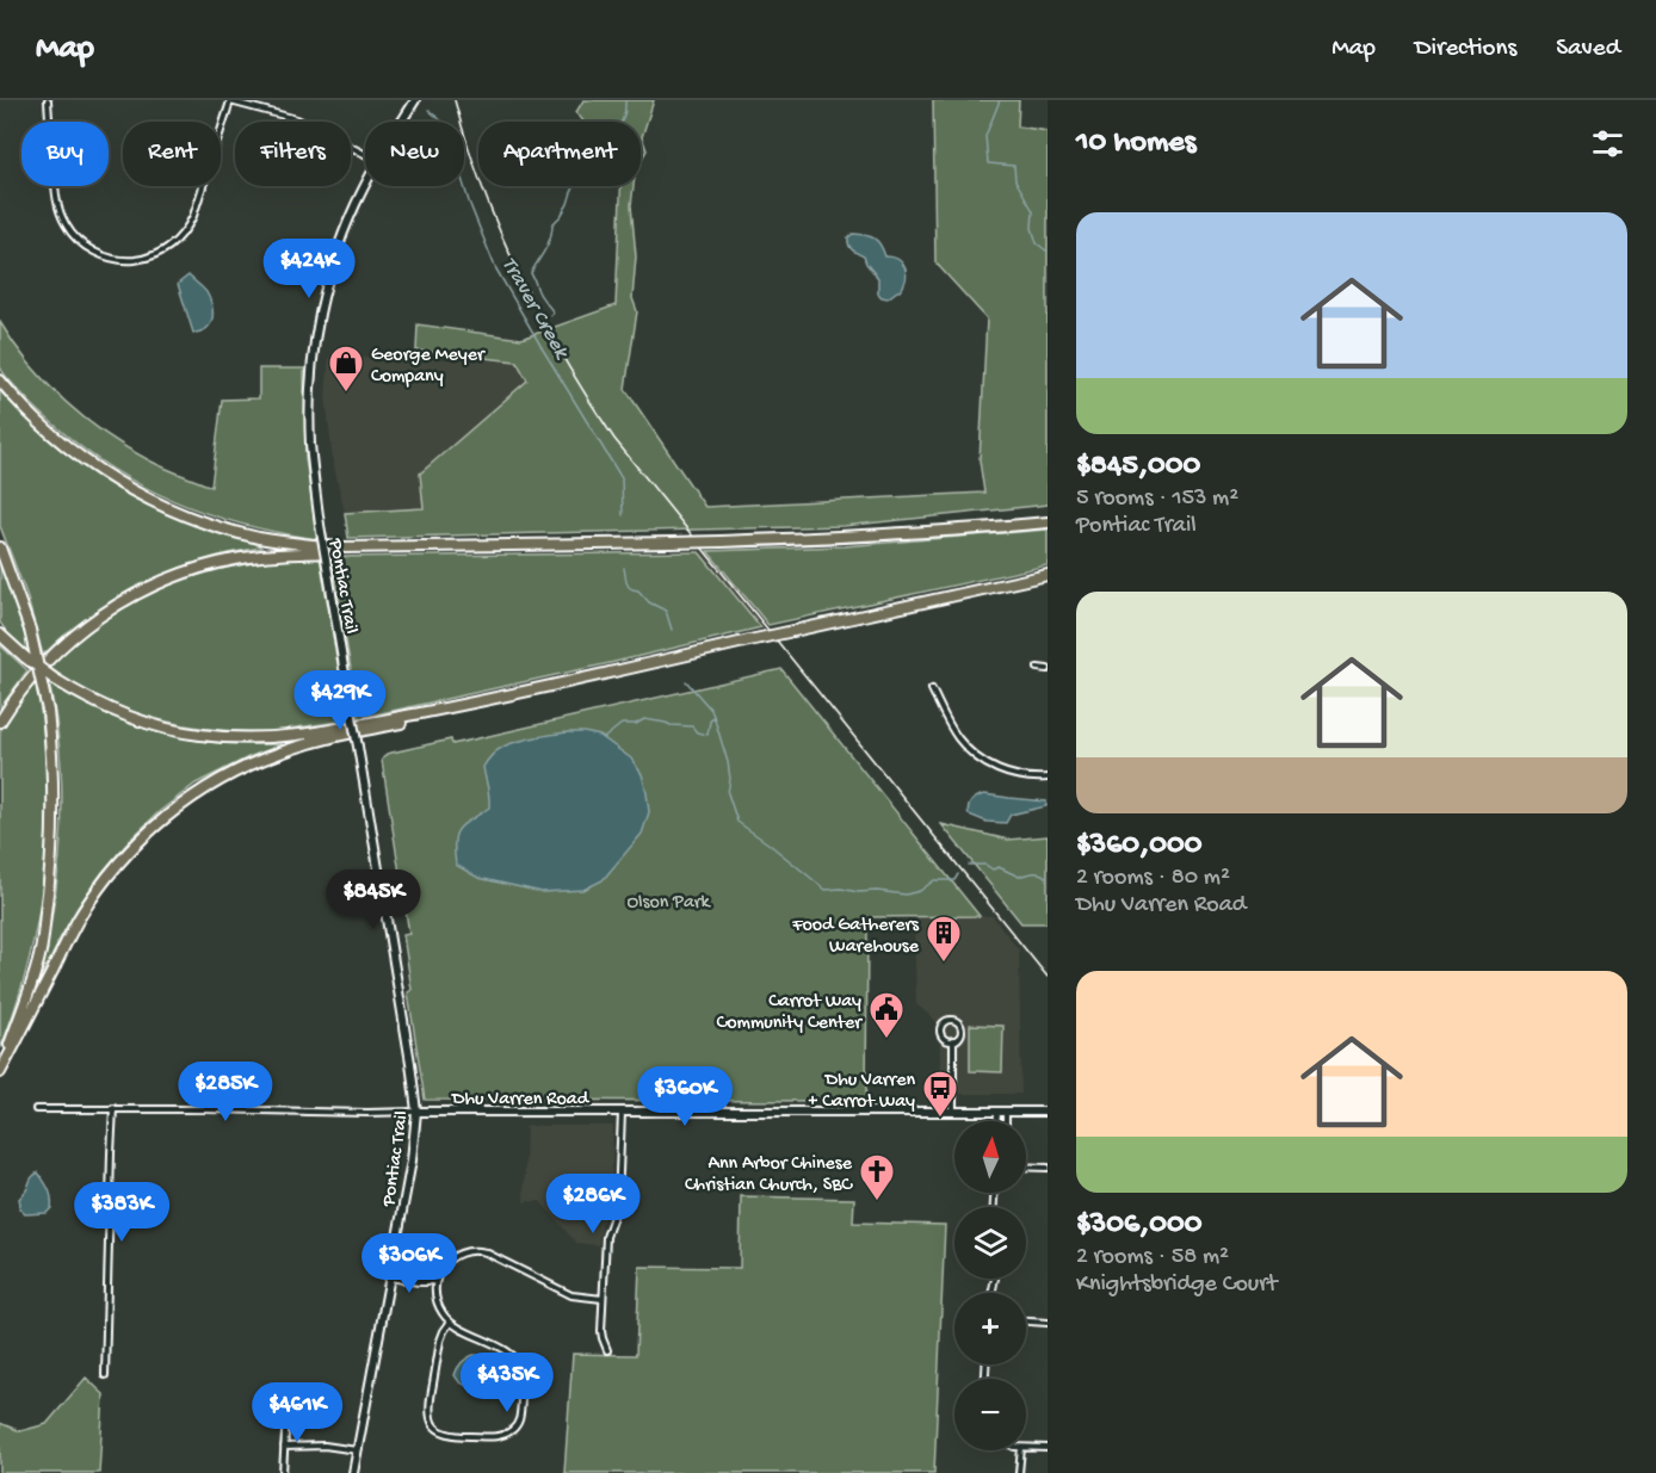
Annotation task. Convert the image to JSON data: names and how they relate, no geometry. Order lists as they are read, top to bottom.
{
  "streets": {
    "main road": ["Pontiac Trail", "Dhu Varren Road"]
  },
  "crossings": [
    ["Pontiac Trail", "Dhu Varren Road"]
  ],
  "water": ["Traver Creek"],
  "parks": ["Olson Park"],
  "places": {
    "shop": ["George Meyer Company"],
    "building": ["Food Gatherers Warehouse"],
    "public building": ["Carrot Way Community Center"],
    "bus stop": ["Dhu Varren + Carrot Way"],
    "church": ["Ann Arbor Chinese Christian Church, SBC"]
  },
  "north": "top",
  "page": {
    "header": "Map",
    "nav": ["Map", "Directions", "Saved"],
    "heading": "10 homes",
    "chip": [
      "Buy",
      "Rent",
      "Filters",
      "New",
      "Apartment"
    ],
    "list": [
      {
        "name": "$845,000",
        "note": "5 rooms · 153 m² · Pontiac Trail"
      },
      {
        "name": "$360,000",
        "note": "2 rooms · 80 m² · Dhu Varren Road"
      },
      {
        "name": "$306,000",
        "note": "2 rooms · 58 m² · Knightsbridge Court"
      }
    ],
    "price": [
      "$424K",
      "$429K",
      "$845K",
      "$285K",
      "$360K",
      "$286K",
      "$383K",
      "$306K",
      "$435K",
      "$461K"
    ],
    "map_buttons": ["+", "−"]
  }
}
